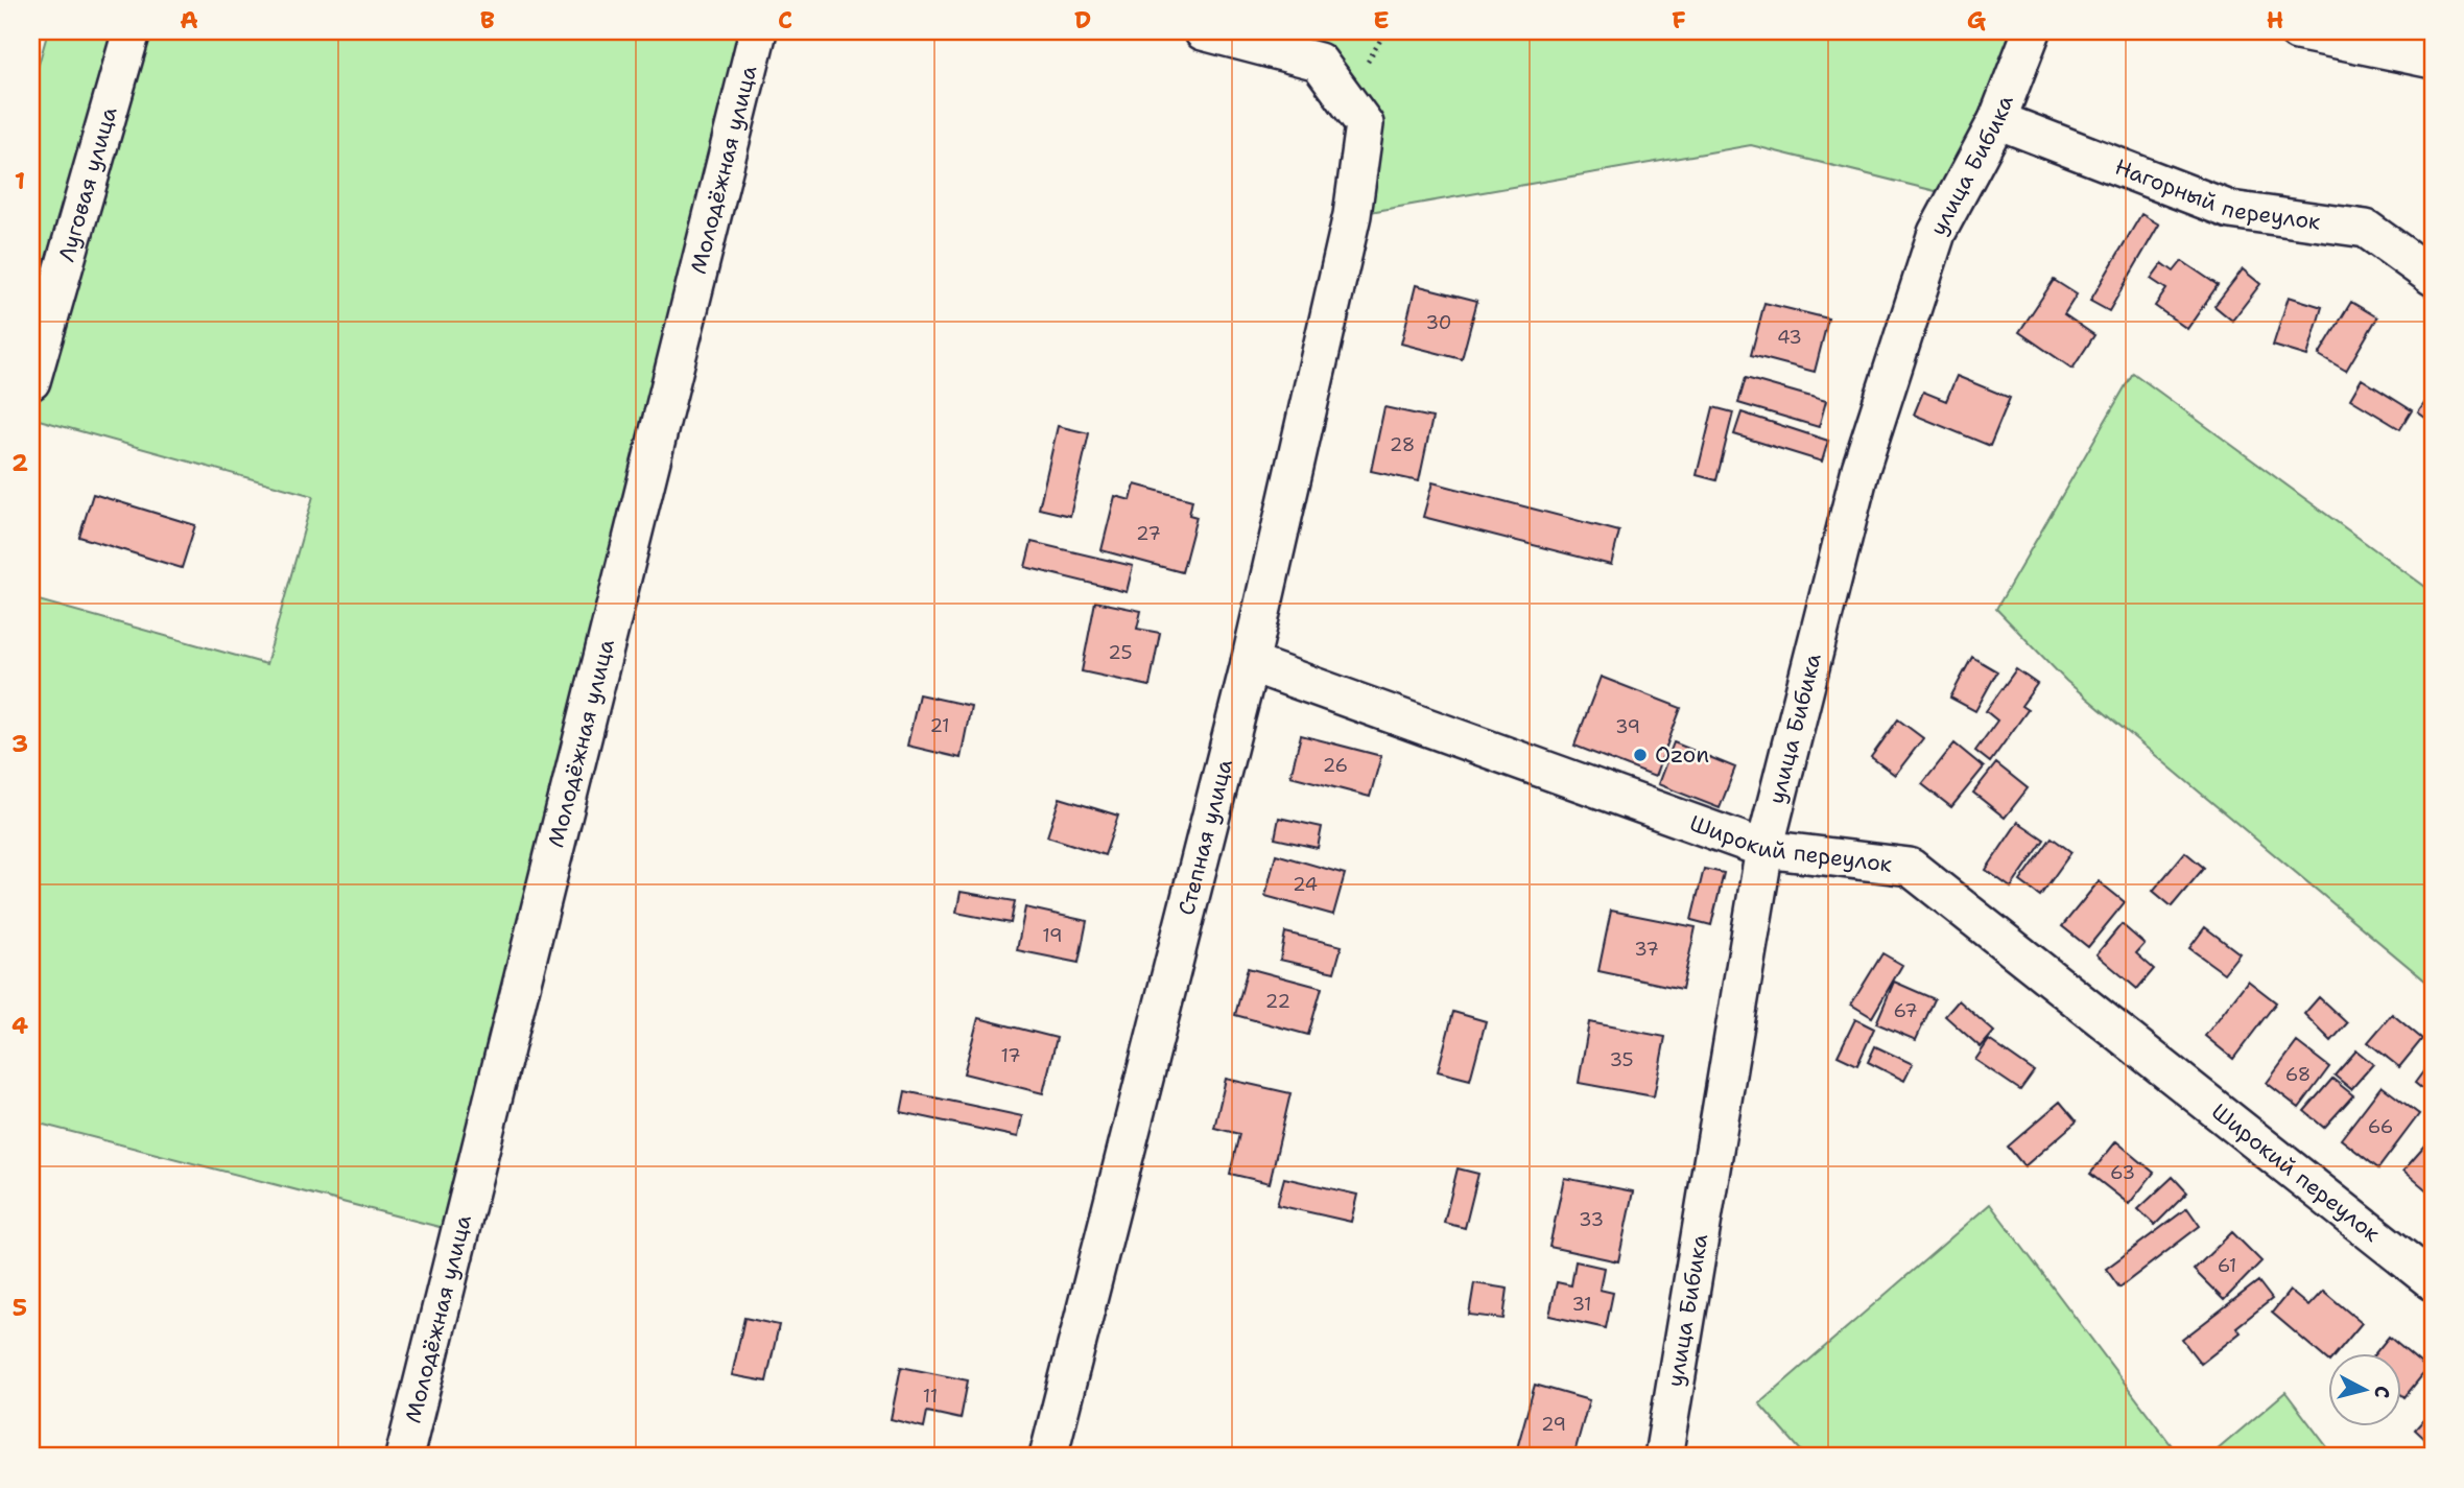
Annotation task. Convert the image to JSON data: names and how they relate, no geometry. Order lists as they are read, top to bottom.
{
  "streets": {
    "street": [
      "улица Бибика",
      "Молодёжная улица",
      "Луговая улица",
      "Нагорный переулок",
      "Степная улица",
      "Широкий переулок"
    ]
  },
  "crossings": [
    ["улица Бибика", "Нагорный переулок"],
    ["улица Бибика", "Широкий переулок"],
    ["Степная улица", "Широкий переулок"]
  ],
  "places": ["Ozon"],
  "house_numbers": [
    "30",
    "43",
    "28",
    "27",
    "25",
    "21",
    "39",
    "26",
    "24",
    "19",
    "37",
    "22",
    "67",
    "17",
    "35",
    "68",
    "66",
    "63",
    "33",
    "61",
    "31",
    "11",
    "29"
  ],
  "north": "right",
  "grid": {
    "columns": [
      "A",
      "B",
      "C",
      "D",
      "E",
      "F",
      "G",
      "H"
    ],
    "rows": [
      "1",
      "2",
      "3",
      "4",
      "5"
    ]
  }
}
